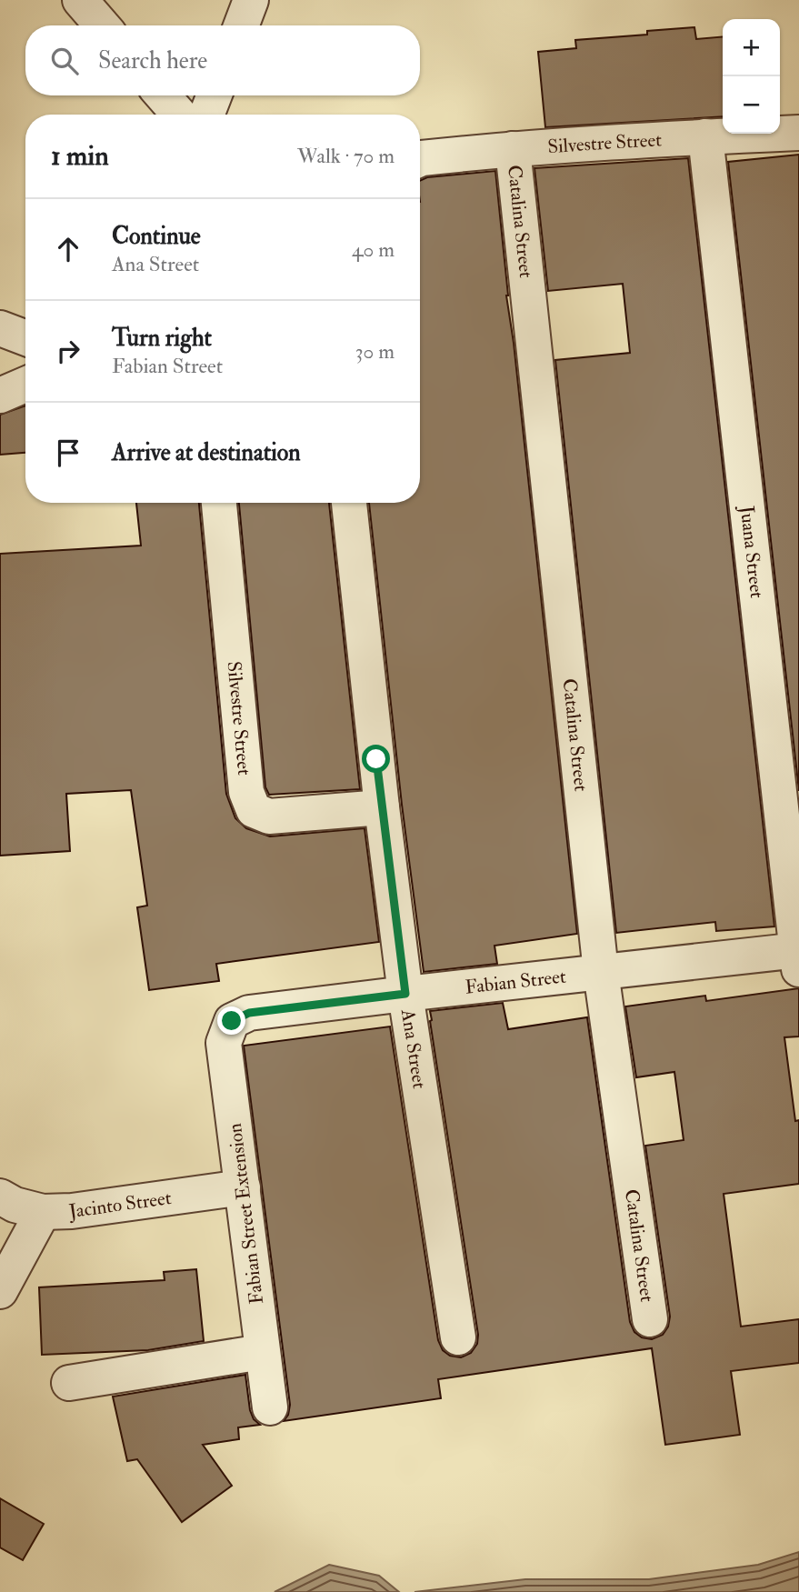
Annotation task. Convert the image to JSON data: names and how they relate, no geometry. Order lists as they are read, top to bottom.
{
  "streets": {
    "street": [
      "Silvestre Street",
      "Catalina Street",
      "Juana Street",
      "Fabian Street",
      "Ana Street",
      "Jacinto Street",
      "Fabian Street Extension"
    ]
  },
  "crossings": [
    ["Silvestre Street", "Catalina Street"],
    ["Silvestre Street", "Juana Street"],
    ["Silvestre Street", "Ana Street"],
    ["Catalina Street", "Fabian Street"],
    ["Juana Street", "Fabian Street"],
    ["Fabian Street", "Ana Street"],
    ["Fabian Street", "Fabian Street Extension"],
    ["Jacinto Street", "Fabian Street Extension"]
  ],
  "page": {
    "map_buttons": ["+", "−"],
    "search": "Search here",
    "heading": ["1 min", "Walk · 70 m"],
    "list": [
      ["Continue", "Ana Street", "40 m"],
      ["Turn right", "Fabian Street", "30 m"],
      "Arrive at destination"
    ]
  }
}
